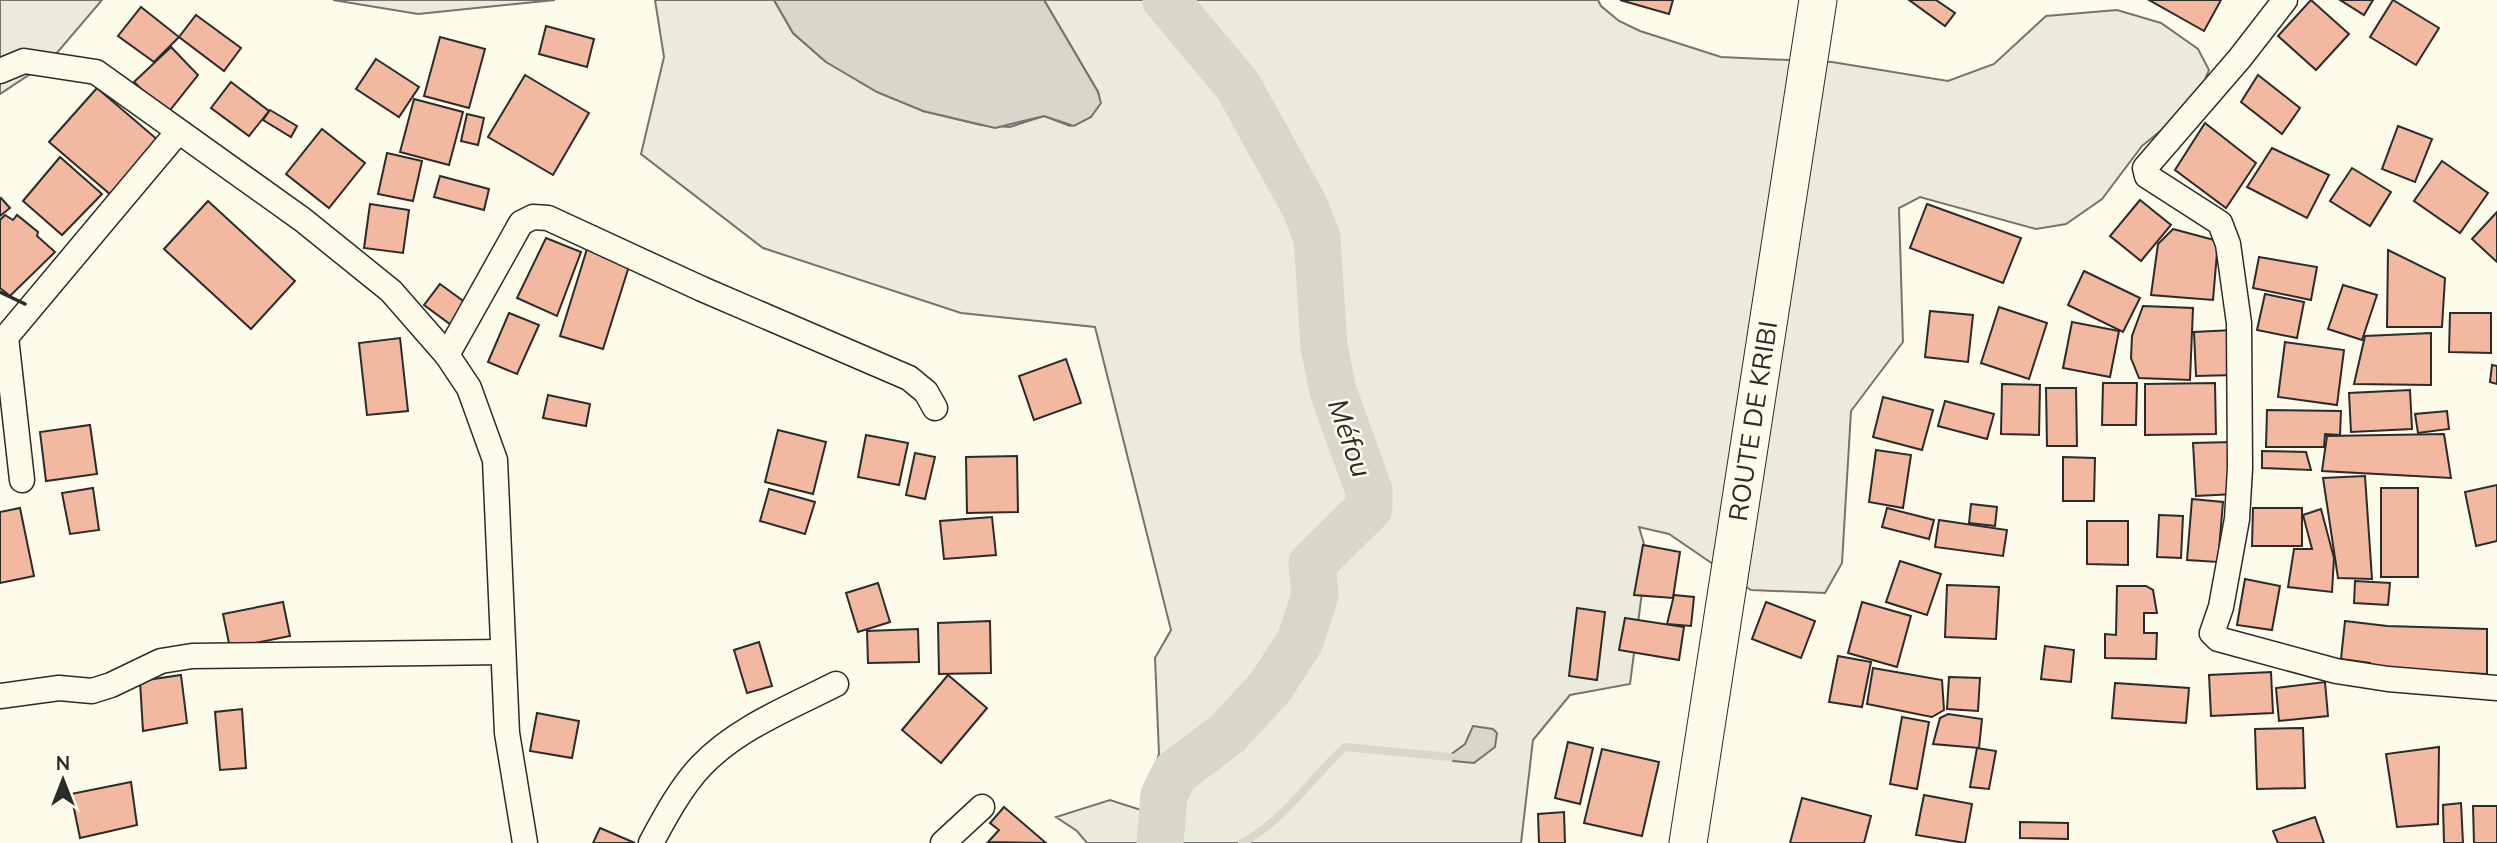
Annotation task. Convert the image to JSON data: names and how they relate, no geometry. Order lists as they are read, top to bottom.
{
  "streets": {
    "main road": ["ROUTE DE KRIBI"]
  },
  "water": ["Méfou"],
  "north": "top"
}
